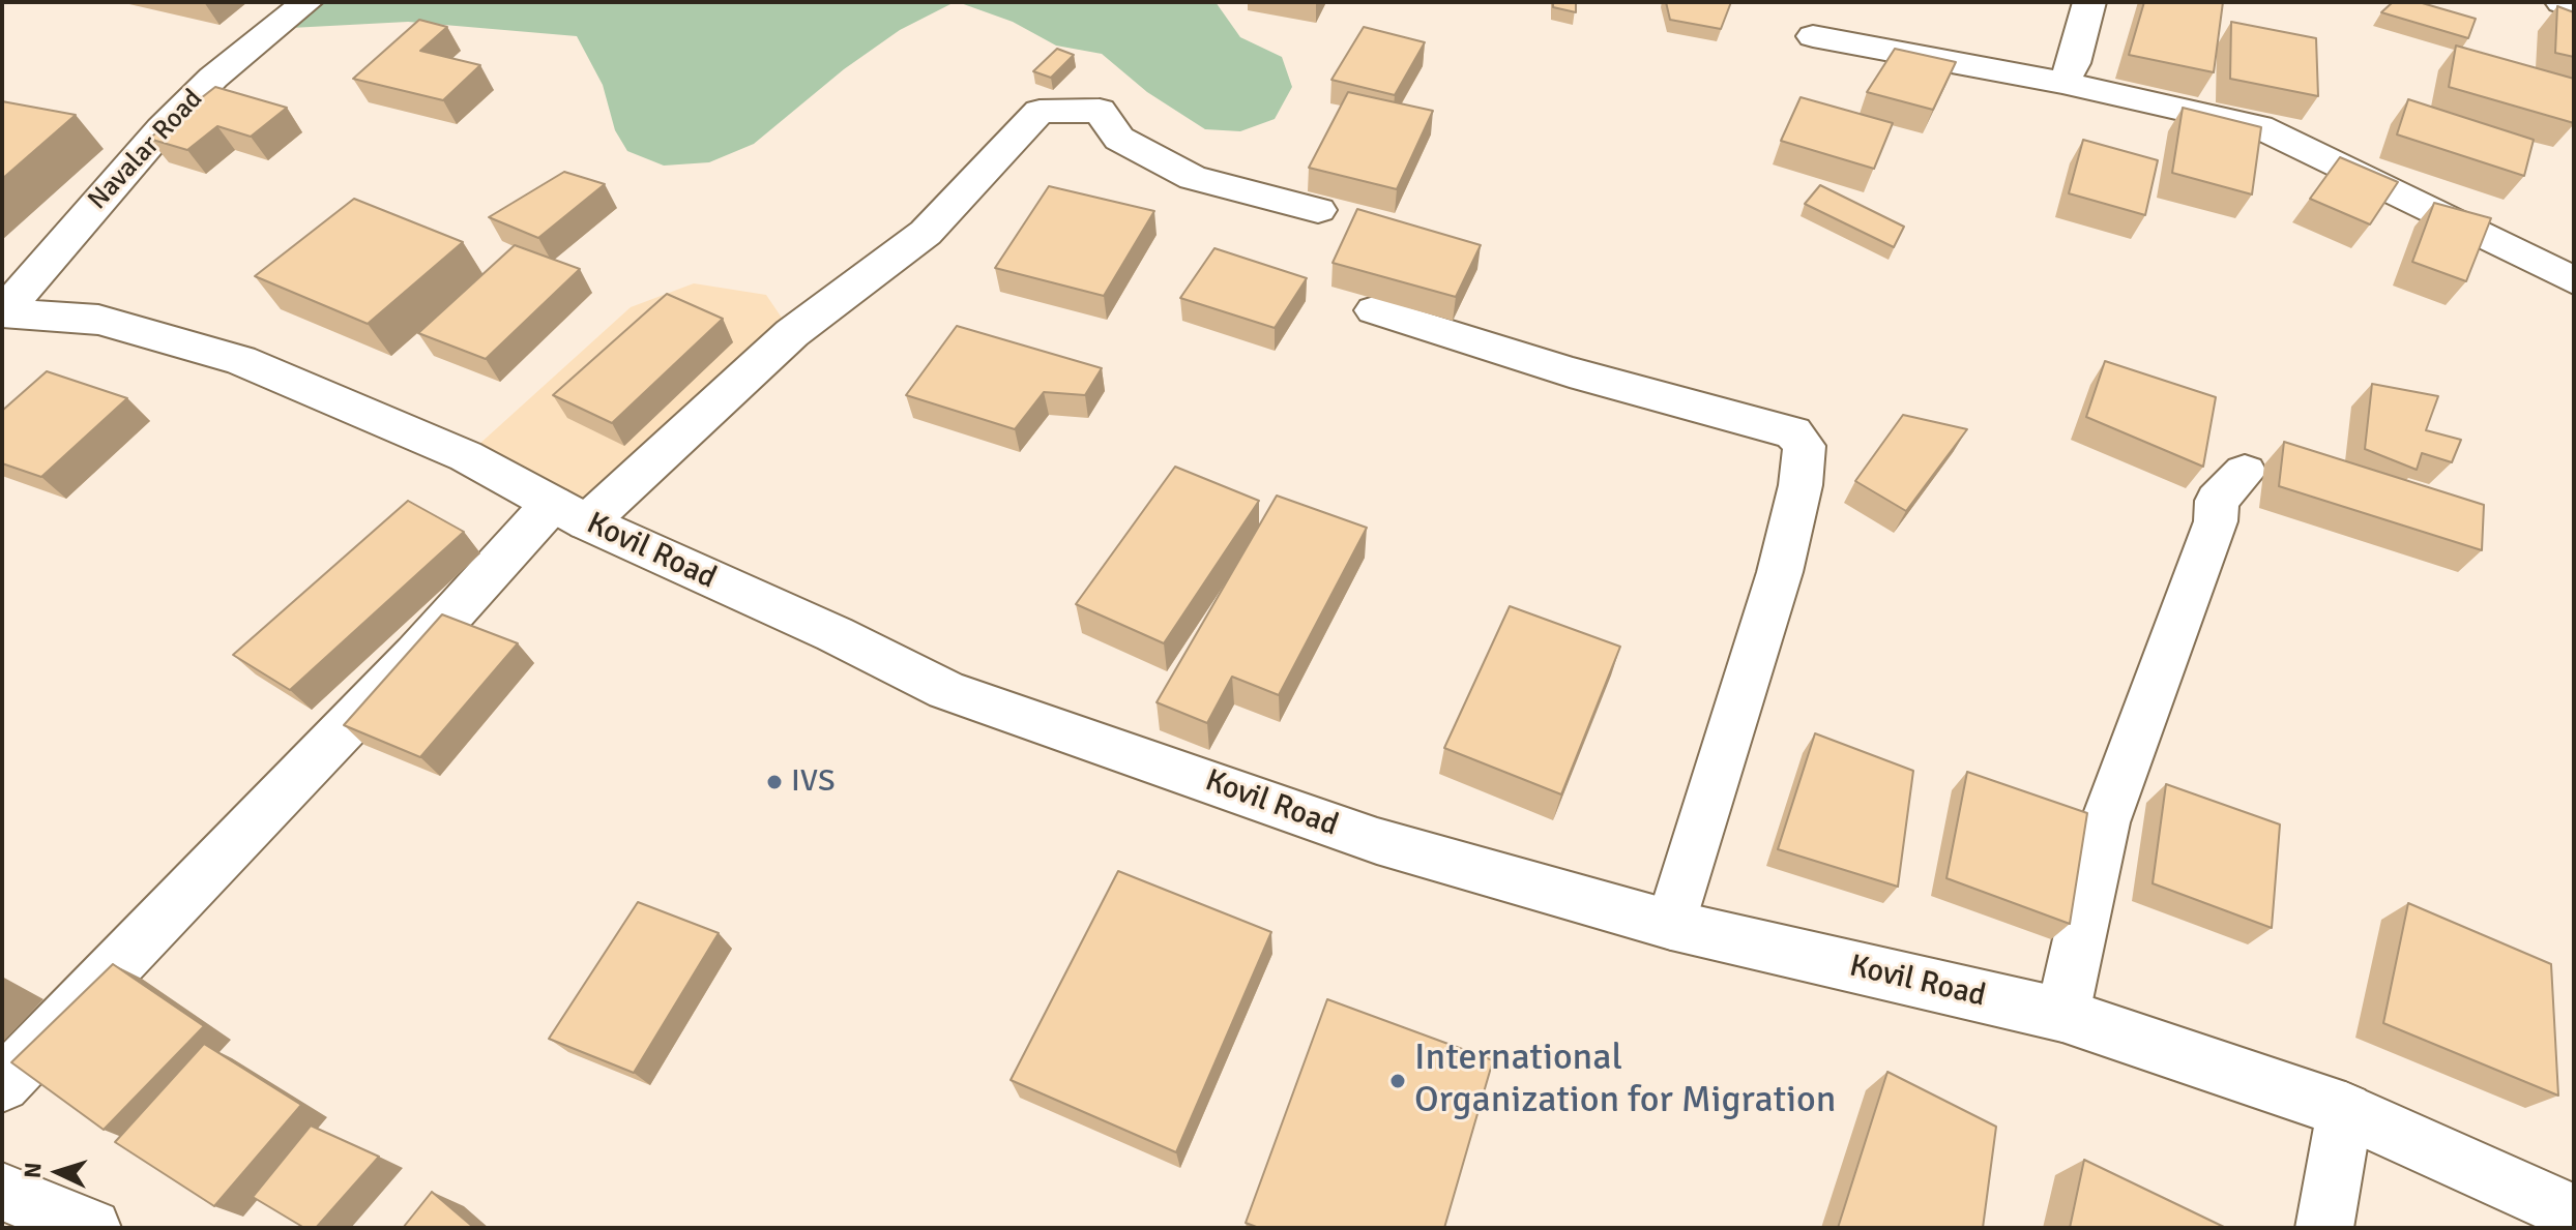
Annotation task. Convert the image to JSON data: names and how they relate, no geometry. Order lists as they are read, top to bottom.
{
  "streets": {
    "street": ["Navalar Road", "Kovil Road"]
  },
  "crossings": [
    ["Navalar Road", "Kovil Road"]
  ],
  "places": ["IVS", "International Organization for Migration"],
  "north": "left"
}
